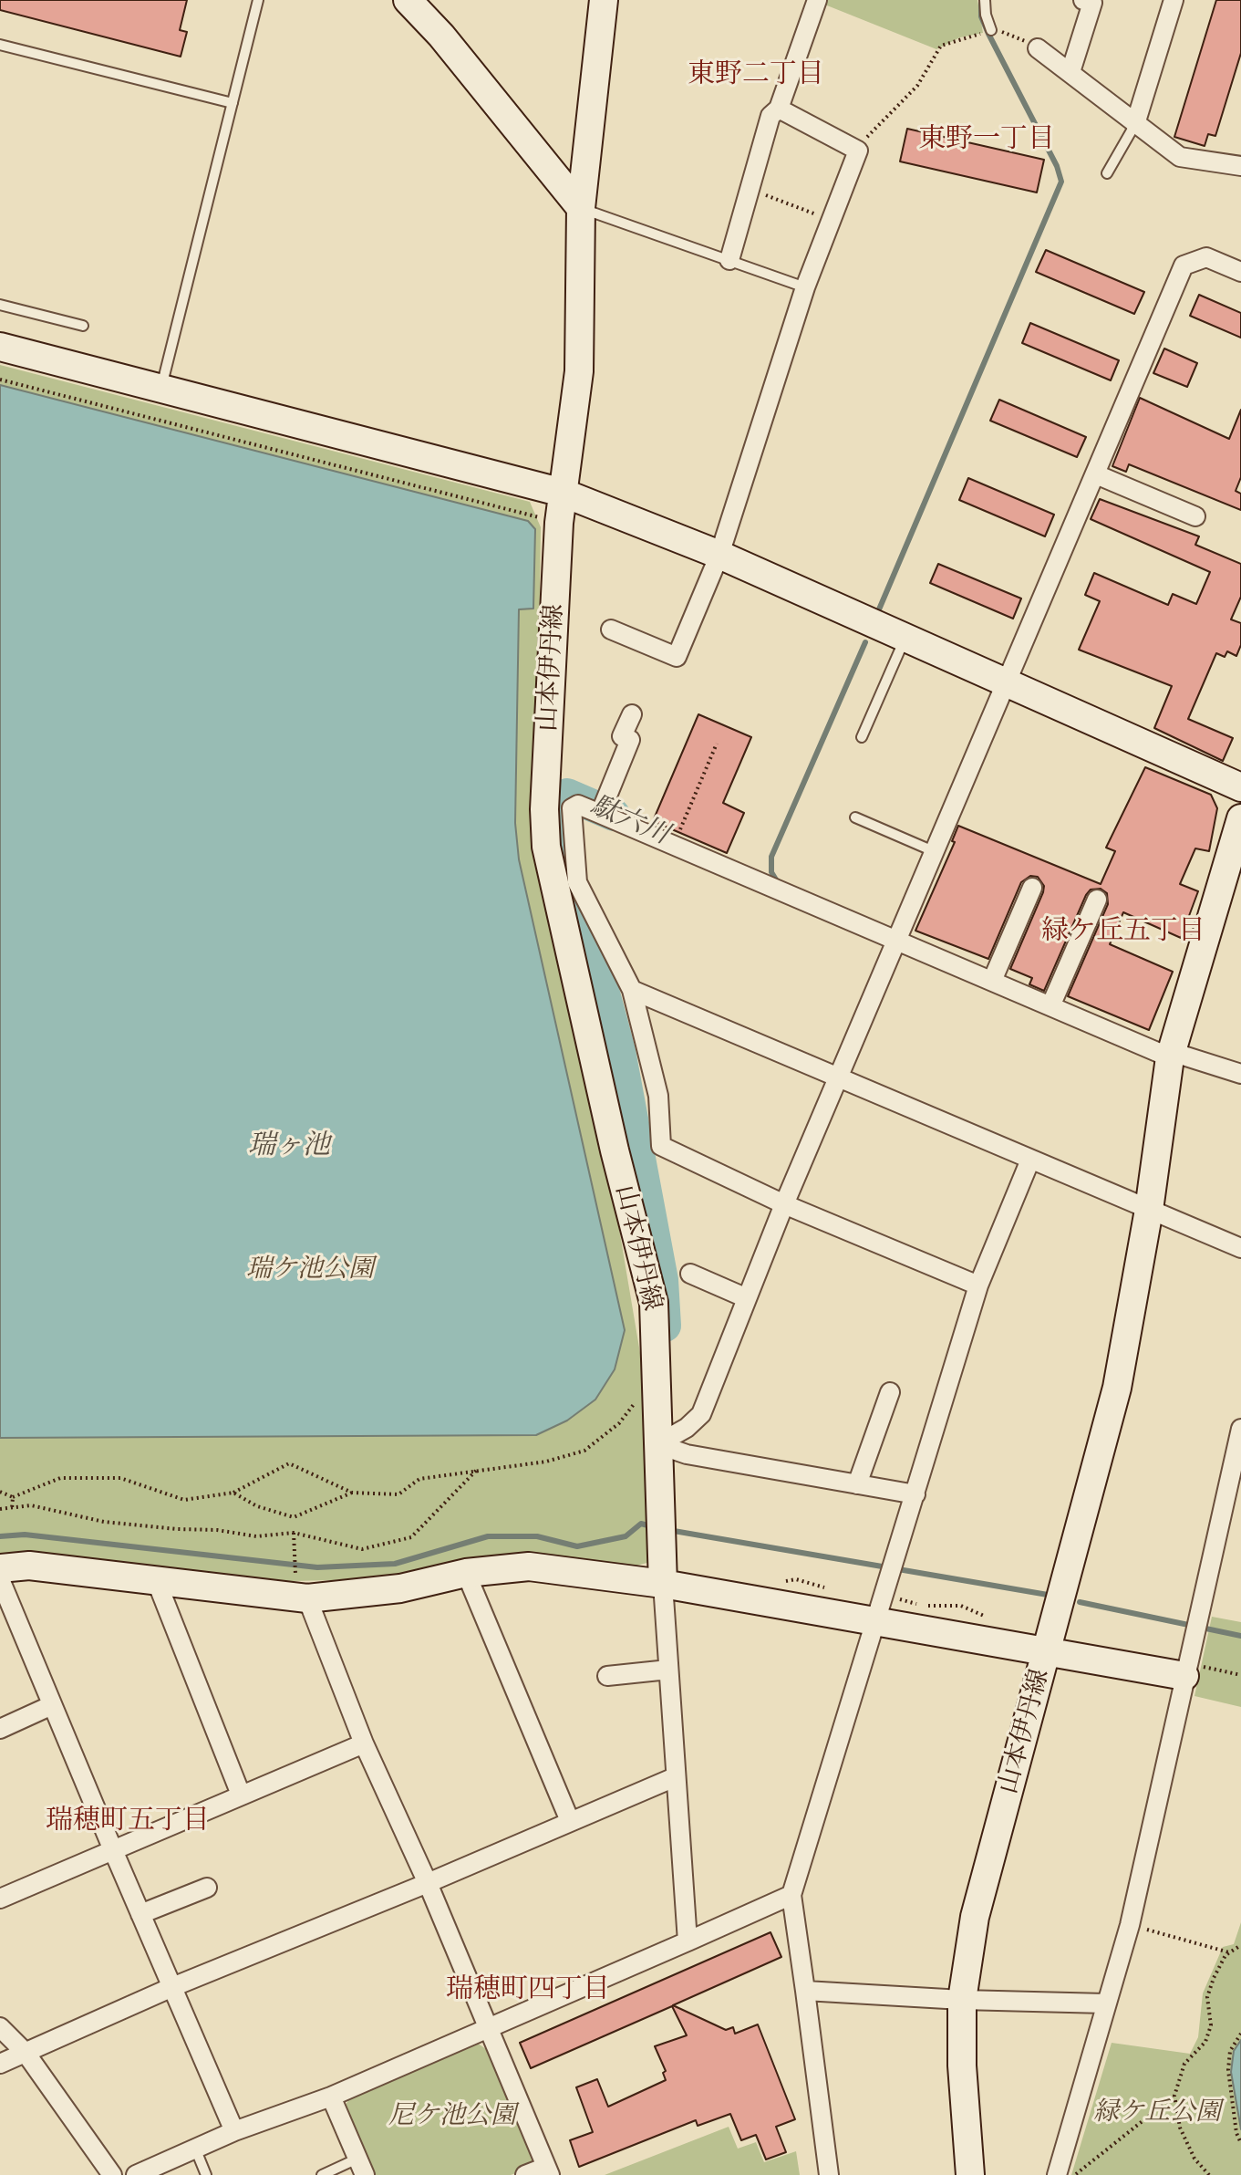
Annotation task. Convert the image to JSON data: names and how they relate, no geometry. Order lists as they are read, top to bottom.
{
  "streets": {
    "street": ["山本伊丹線"]
  },
  "districts": [
    "東野二丁目",
    "東野一丁目",
    "緑ケ丘五丁目",
    "瑞穂町五丁目",
    "瑞穂町四丁目"
  ],
  "water": ["駄六川", "瑞ヶ池"],
  "parks": ["瑞ケ池公園", "緑ケ丘公園", "尼ケ池公園"]
}
